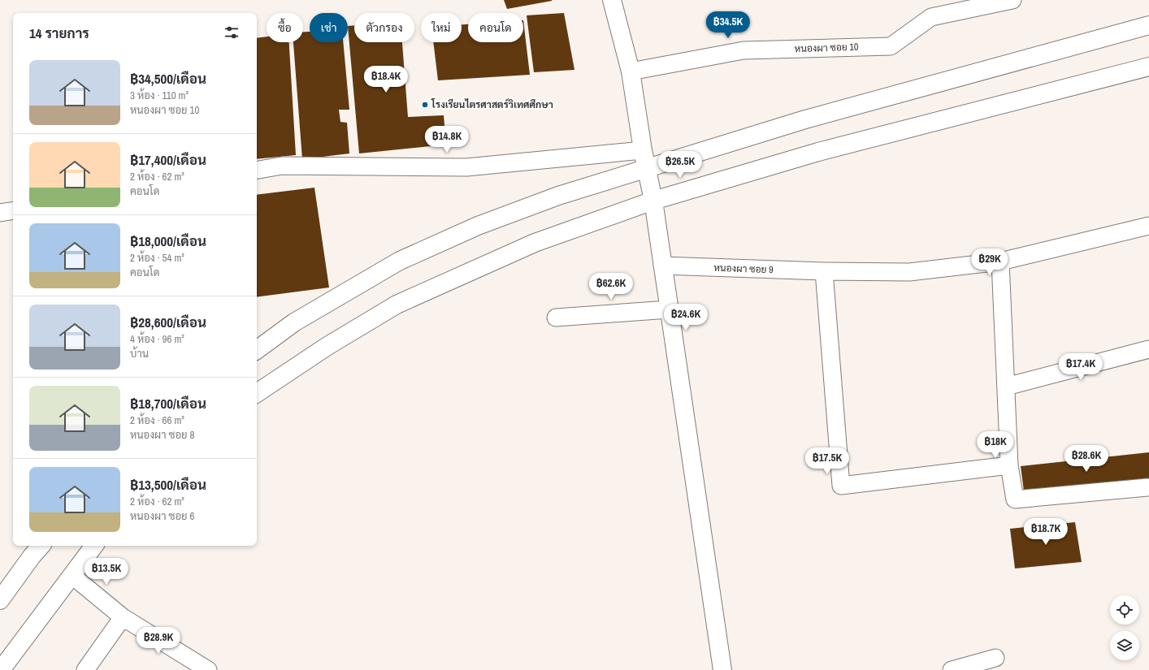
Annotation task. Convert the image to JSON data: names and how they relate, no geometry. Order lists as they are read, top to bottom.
{
  "streets": {
    "street": ["หนองผา ซอย 10", "หนองผา ซอย 9"]
  },
  "places": ["โรงเรียนไตรศาสตร์วิเทศศึกษา"],
  "page": {
    "price": [
      "฿34.5K",
      "฿18.4K",
      "฿14.8K",
      "฿26.5K",
      "฿29K",
      "฿62.6K",
      "฿24.6K",
      "฿17.4K",
      "฿18K",
      "฿28.6K",
      "฿17.5K",
      "฿18.7K",
      "฿13.5K",
      "฿28.9K"
    ],
    "chip": [
      "ซื้อ",
      "เช่า",
      "ตัวกรอง",
      "ใหม่",
      "คอนโด"
    ],
    "heading": "14 รายการ",
    "list": [
      {
        "name": "฿34,500/เดือน",
        "note": "3 ห้อง · 110 m² · หนองผา ซอย 10"
      },
      {
        "name": "฿17,400/เดือน",
        "note": "2 ห้อง · 62 m² · คอนโด"
      },
      {
        "name": "฿18,000/เดือน",
        "note": "2 ห้อง · 54 m² · คอนโด"
      },
      {
        "name": "฿28,600/เดือน",
        "note": "4 ห้อง · 96 m² · บ้าน"
      },
      {
        "name": "฿18,700/เดือน",
        "note": "2 ห้อง · 66 m² · หนองผา ซอย 8"
      },
      {
        "name": "฿13,500/เดือน",
        "note": "2 ห้อง · 62 m² · หนองผา ซอย 6"
      }
    ]
  }
}
